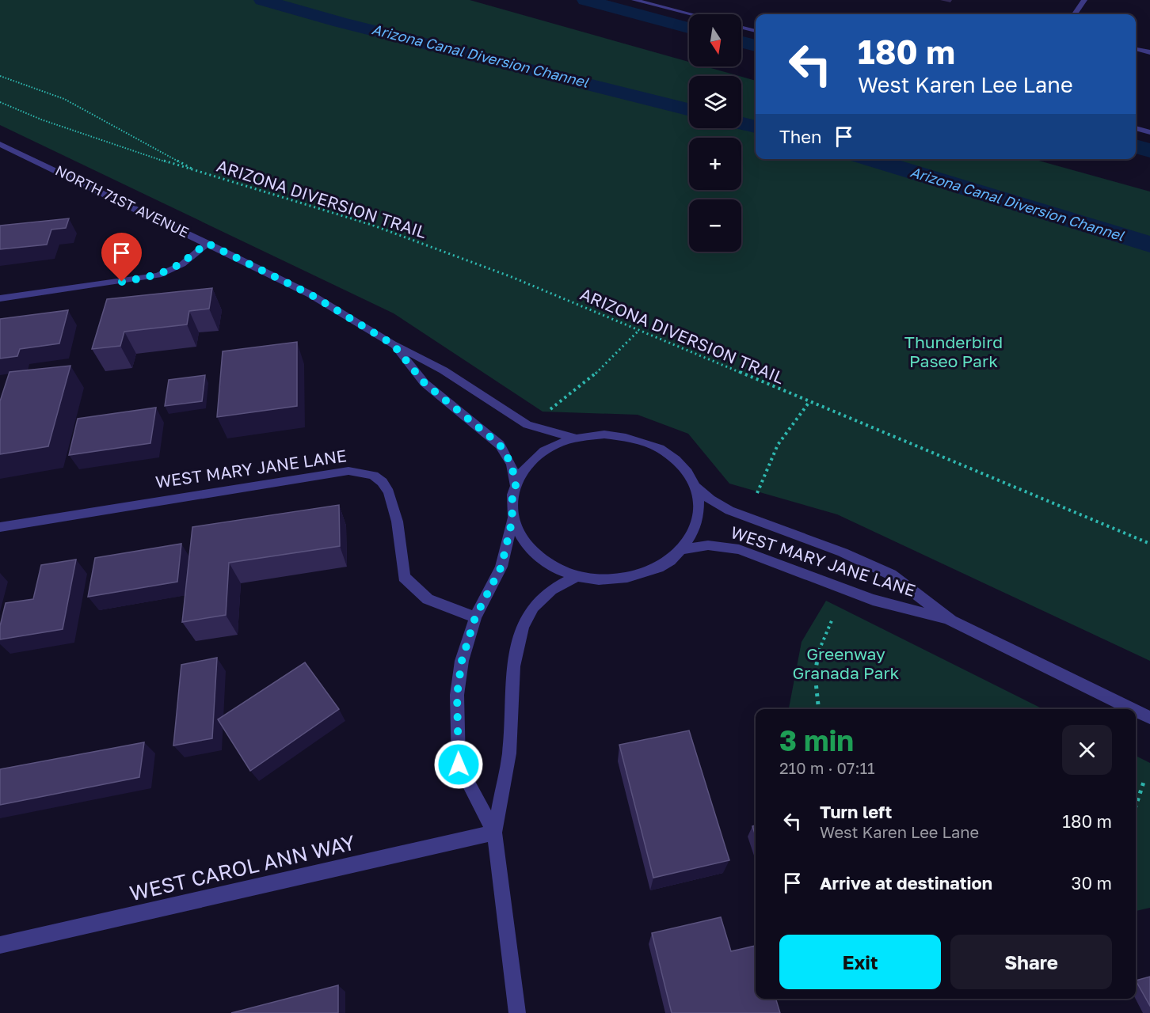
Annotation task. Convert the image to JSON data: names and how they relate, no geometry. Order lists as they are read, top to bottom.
{
  "streets": {
    "street": ["NORTH 71ST AVENUE", "WEST MARY JANE LANE", "WEST CAROL ANN WAY"],
    "path": ["ARIZONA DIVERSION TRAIL"]
  },
  "crossings": [
    ["NORTH 71ST AVENUE", "WEST MARY JANE LANE"],
    ["NORTH 71ST AVENUE", "WEST CAROL ANN WAY"]
  ],
  "water": ["Arizona Canal Diversion Channel"],
  "parks": ["Thunderbird Paseo Park", "Greenway Granada Park"],
  "north": "bottom",
  "page": {
    "map_buttons": ["+", "−"],
    "turn": ["180 m", "West Karen Lee Lane"],
    "then": "Then",
    "heading": ["3 min", "210 m · 07:11"],
    "list": [
      {
        "name": "Turn left",
        "note": "West Karen Lee Lane",
        "value": "180 m"
      },
      {
        "name": "Arrive at destination",
        "value": "30 m"
      }
    ],
    "buttons": ["Exit", "Share"]
  }
}
